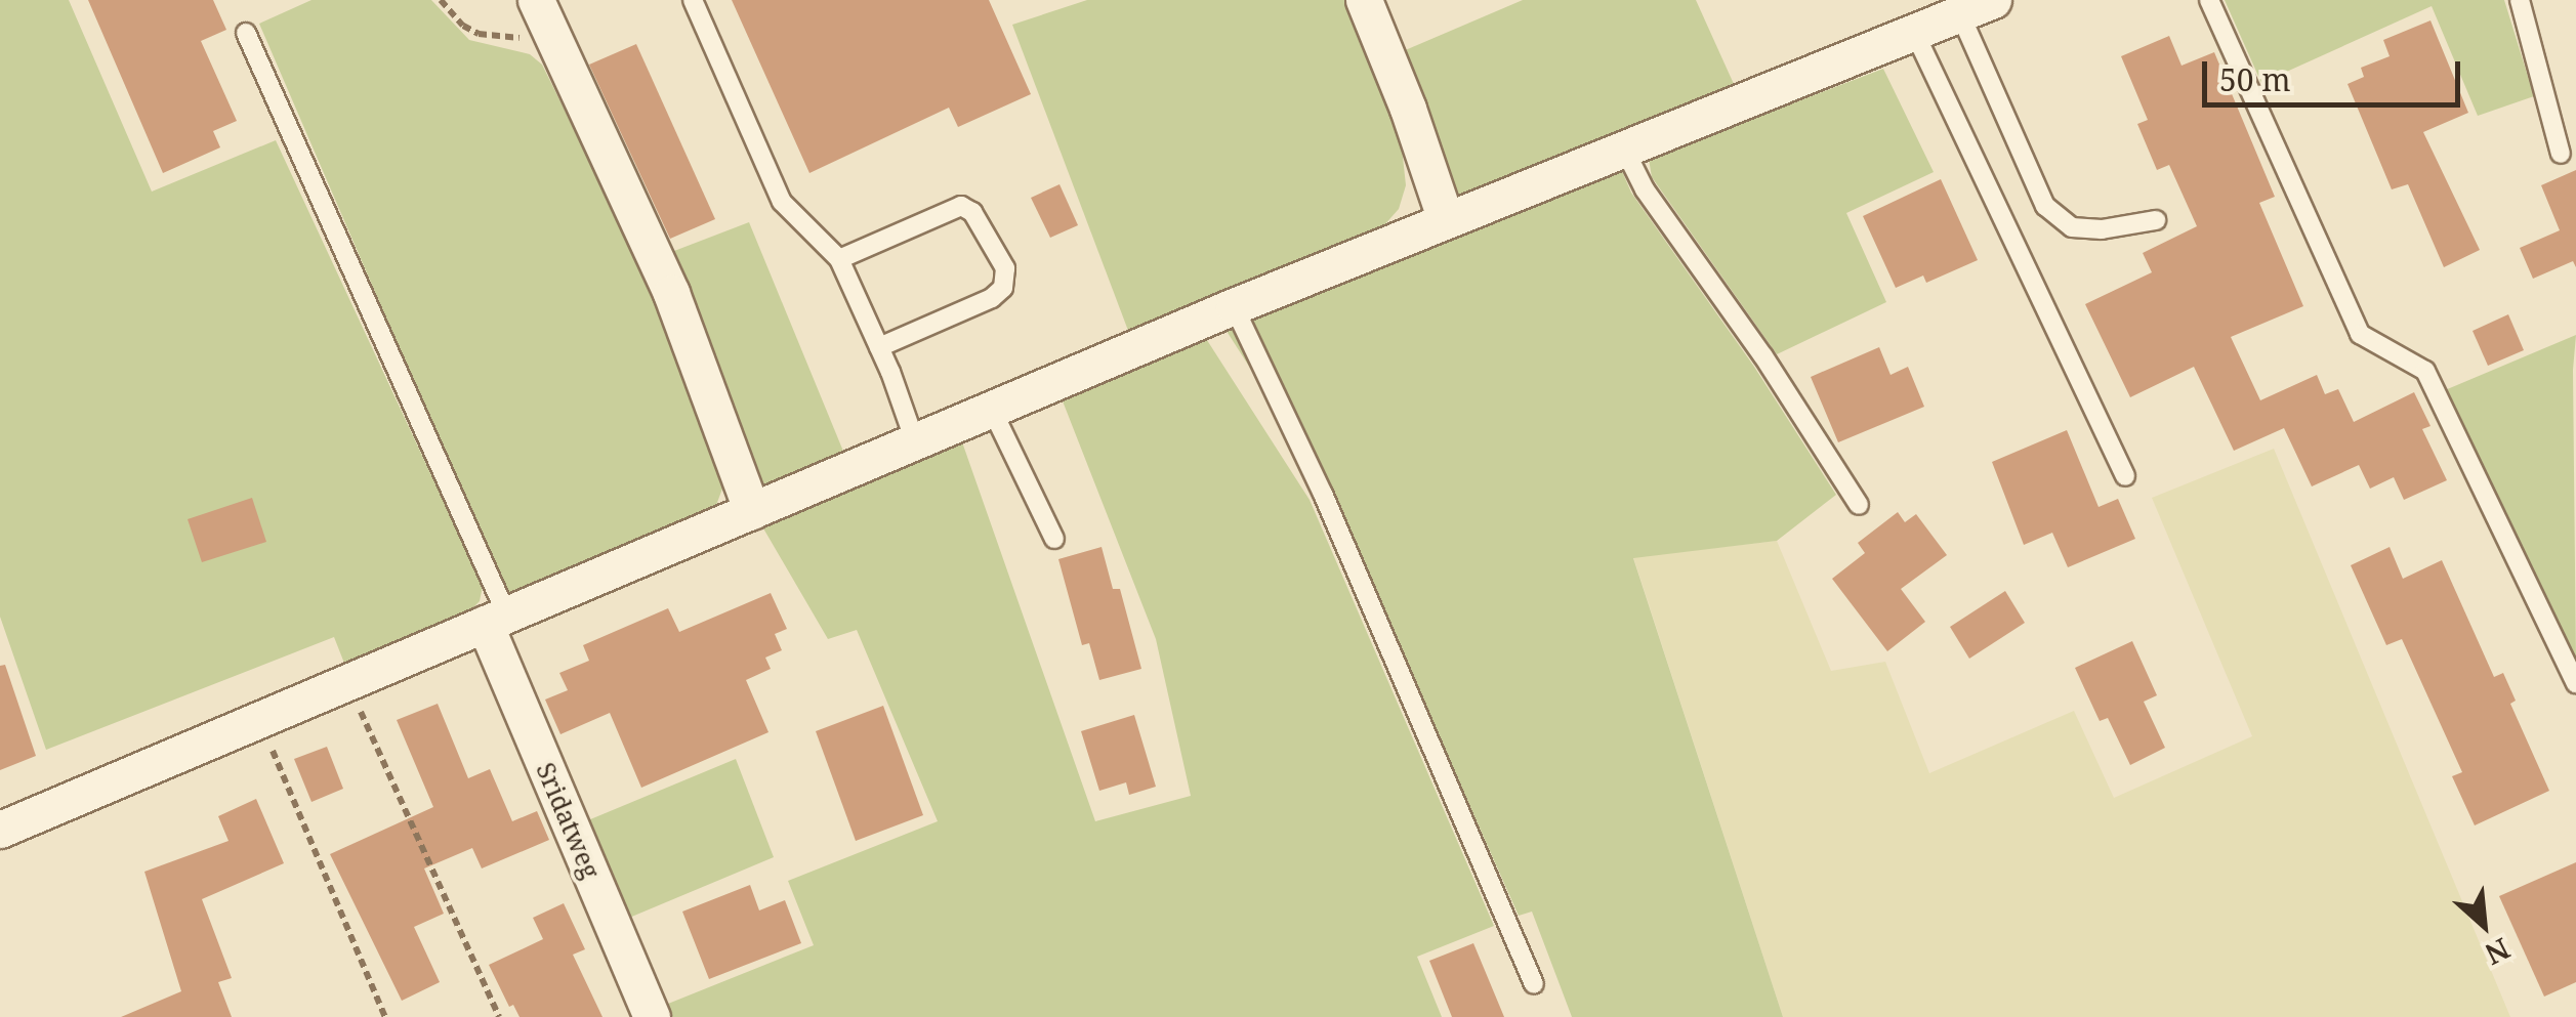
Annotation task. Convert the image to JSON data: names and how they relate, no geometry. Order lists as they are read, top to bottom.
{
  "streets": {
    "street": ["Sridatweg"]
  },
  "scale_bar": "50 m",
  "north": "bottom right"
}
